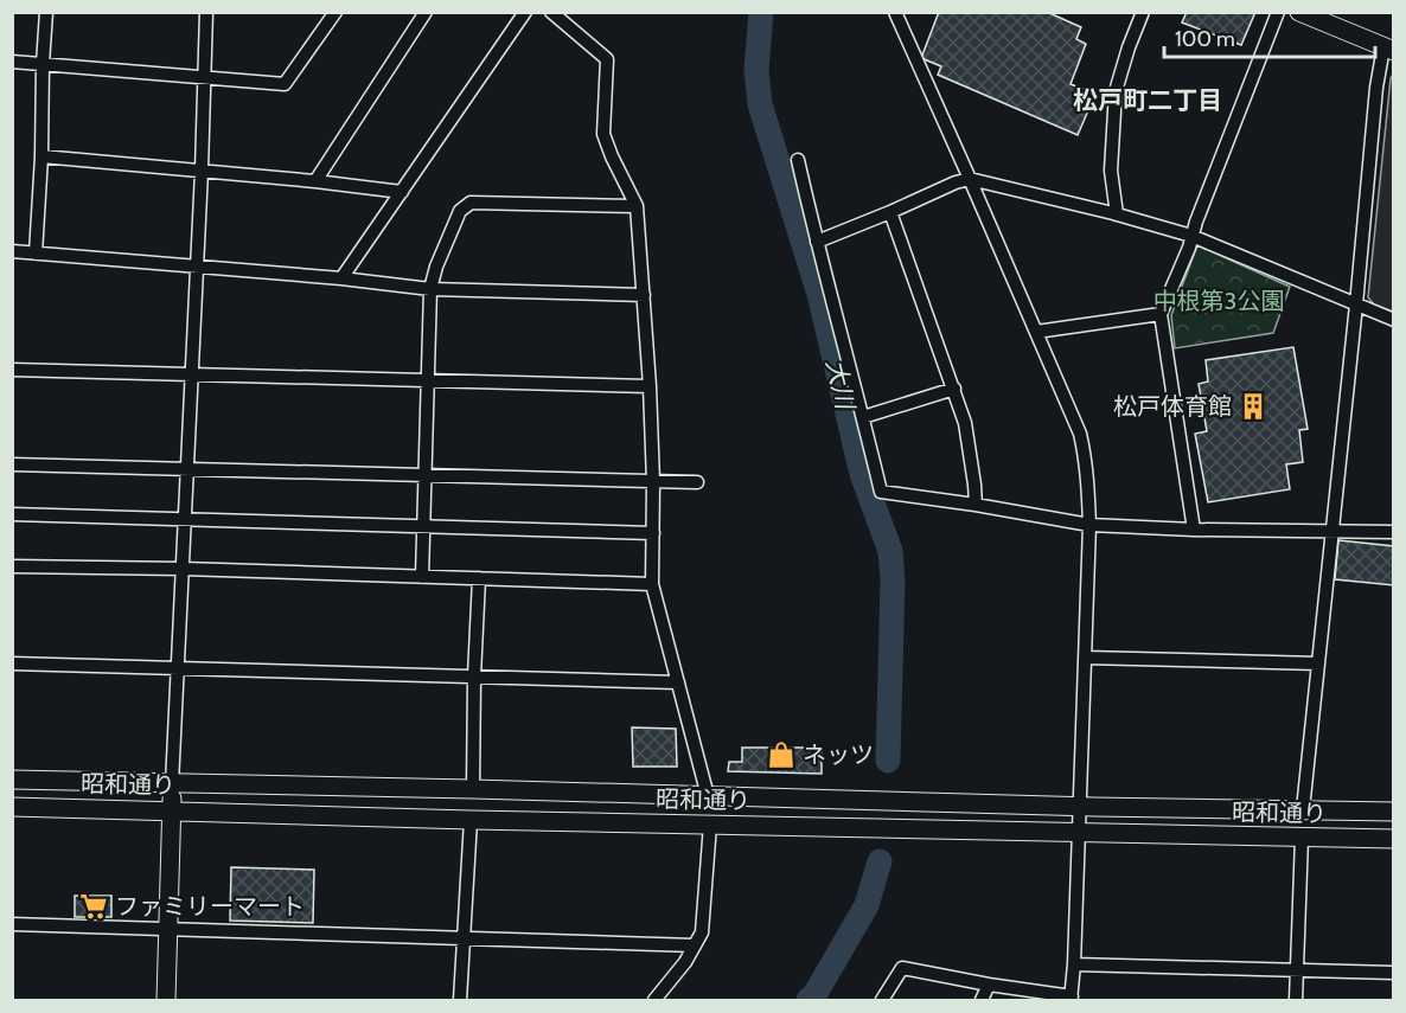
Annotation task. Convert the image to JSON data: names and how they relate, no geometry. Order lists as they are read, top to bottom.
{
  "streets": {
    "street": ["昭和通り"]
  },
  "districts": ["松戸町二丁目"],
  "water": ["大川"],
  "parks": ["中根第3公園"],
  "places": {
    "building": ["松戸体育館"],
    "shop": ["ネッツ"],
    "supermarket": ["ファミリーマート"]
  },
  "scale_bar": "100 m"
}
